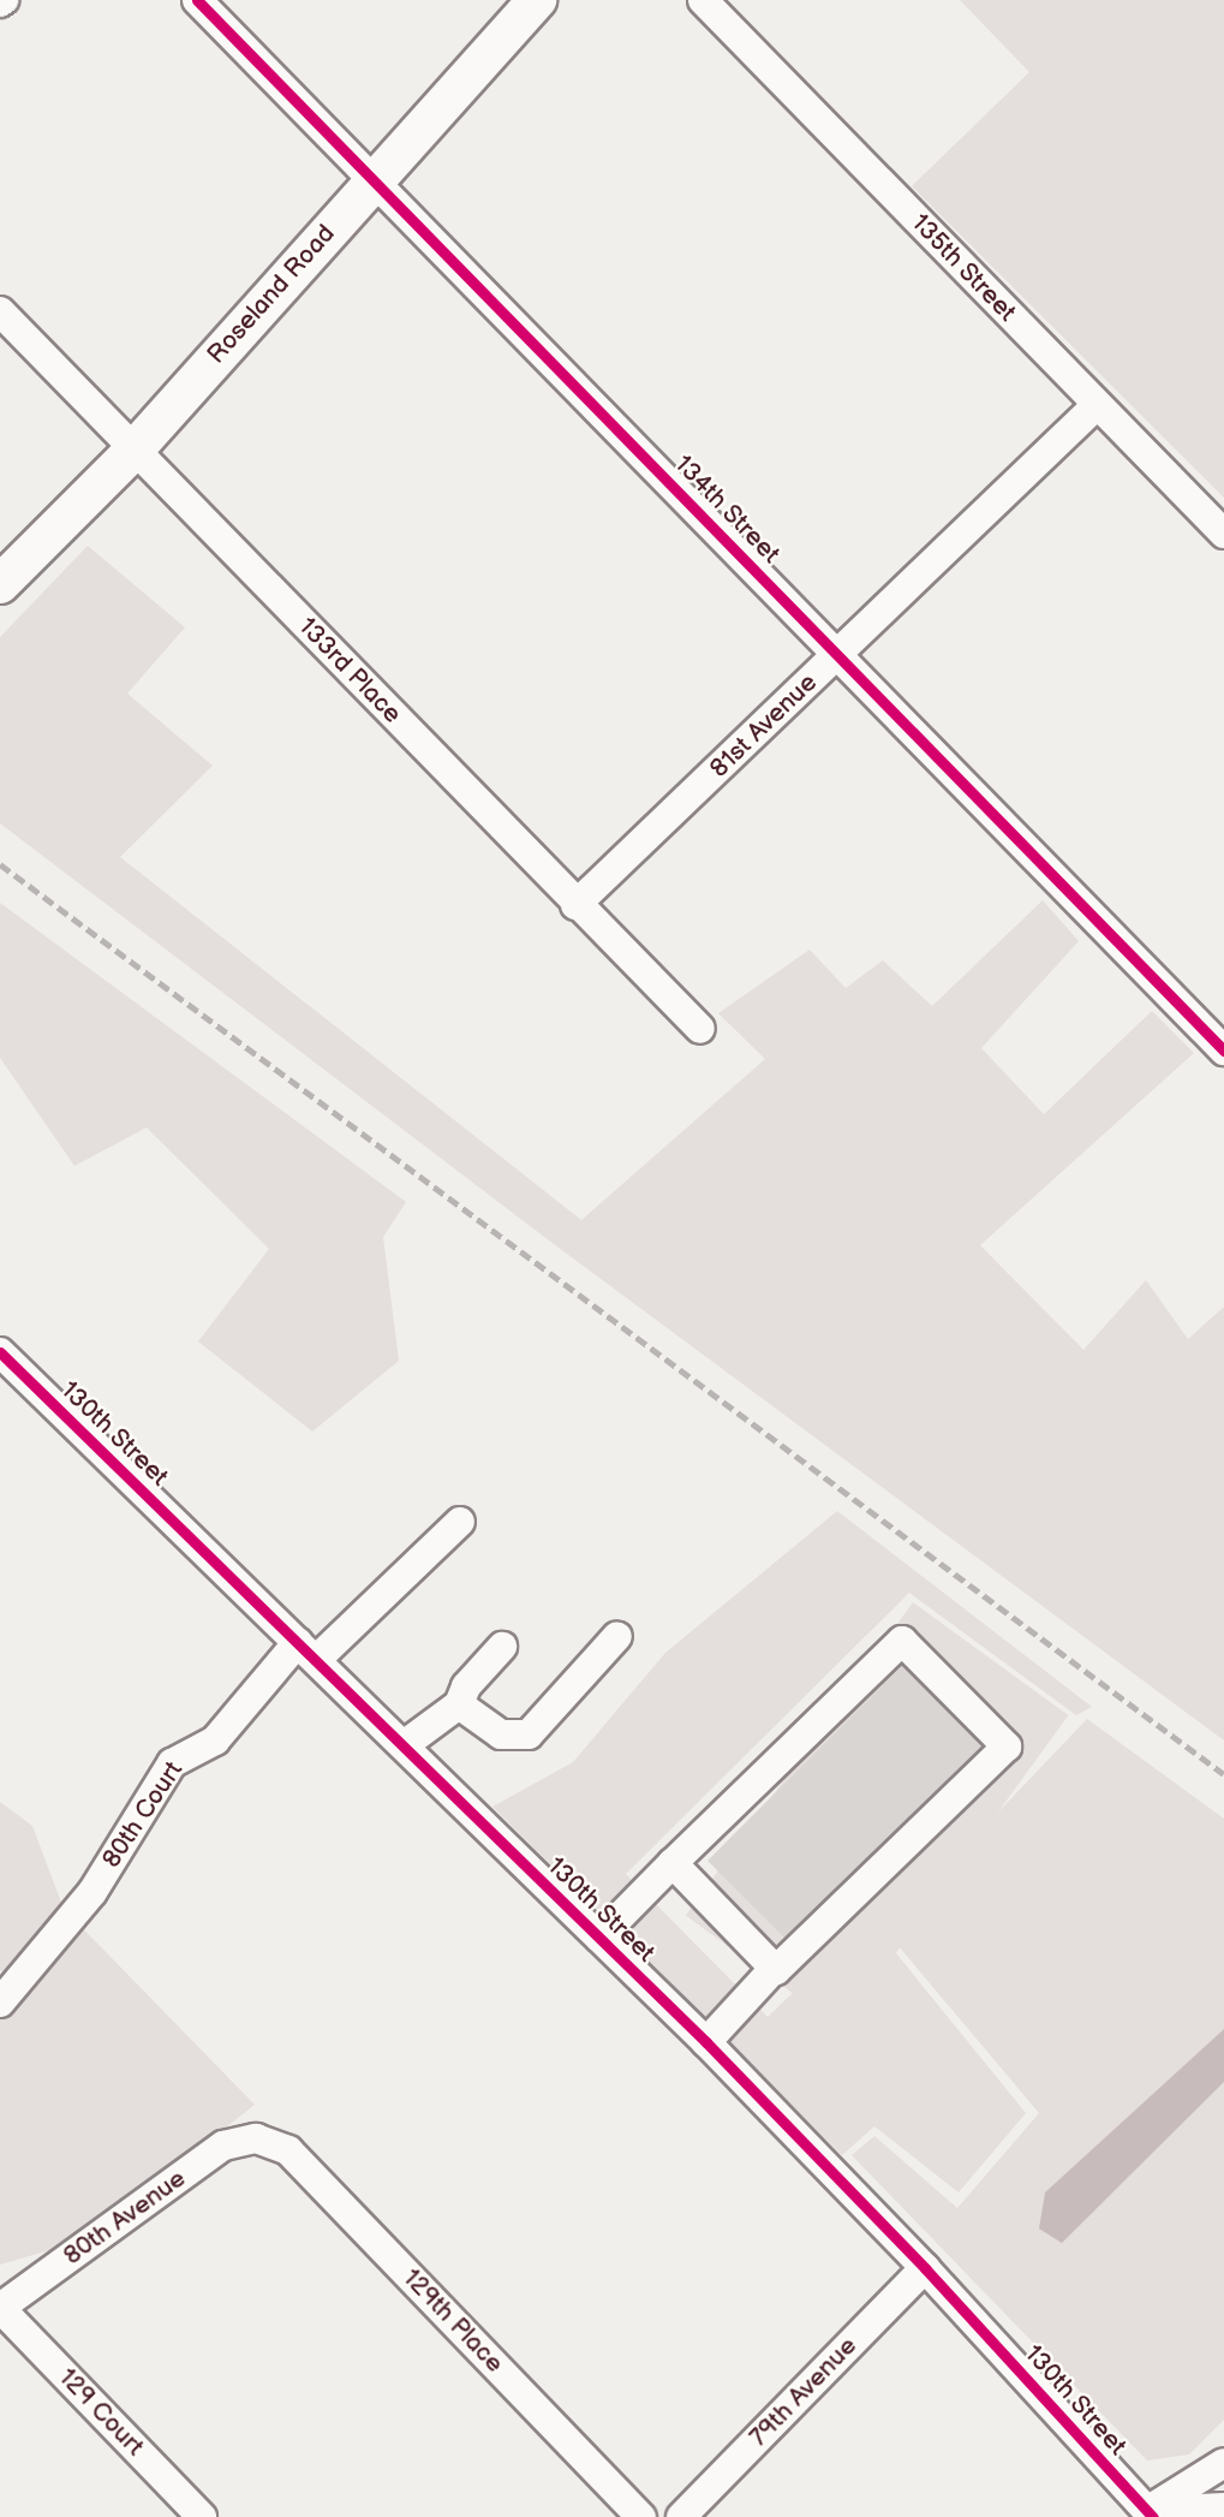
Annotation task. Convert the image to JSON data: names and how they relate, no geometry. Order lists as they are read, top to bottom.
{
  "streets": {
    "main road": ["Roseland Road"],
    "street": [
      "135th Street",
      "134th Street",
      "133rd Place",
      "81st Avenue",
      "130th Street",
      "80th Court",
      "80th Avenue",
      "129th Place",
      "79th Avenue",
      "129 Court"
    ]
  },
  "crossings": [
    ["135th Street", "81st Avenue"],
    ["Roseland Road", "134th Street"],
    ["Roseland Road", "133rd Place"],
    ["134th Street", "81st Avenue"],
    ["133rd Place", "81st Avenue"],
    ["130th Street", "80th Court"],
    ["130th Street", "79th Avenue"],
    ["80th Avenue", "129th Place"],
    ["80th Avenue", "129 Court"]
  ]
}
